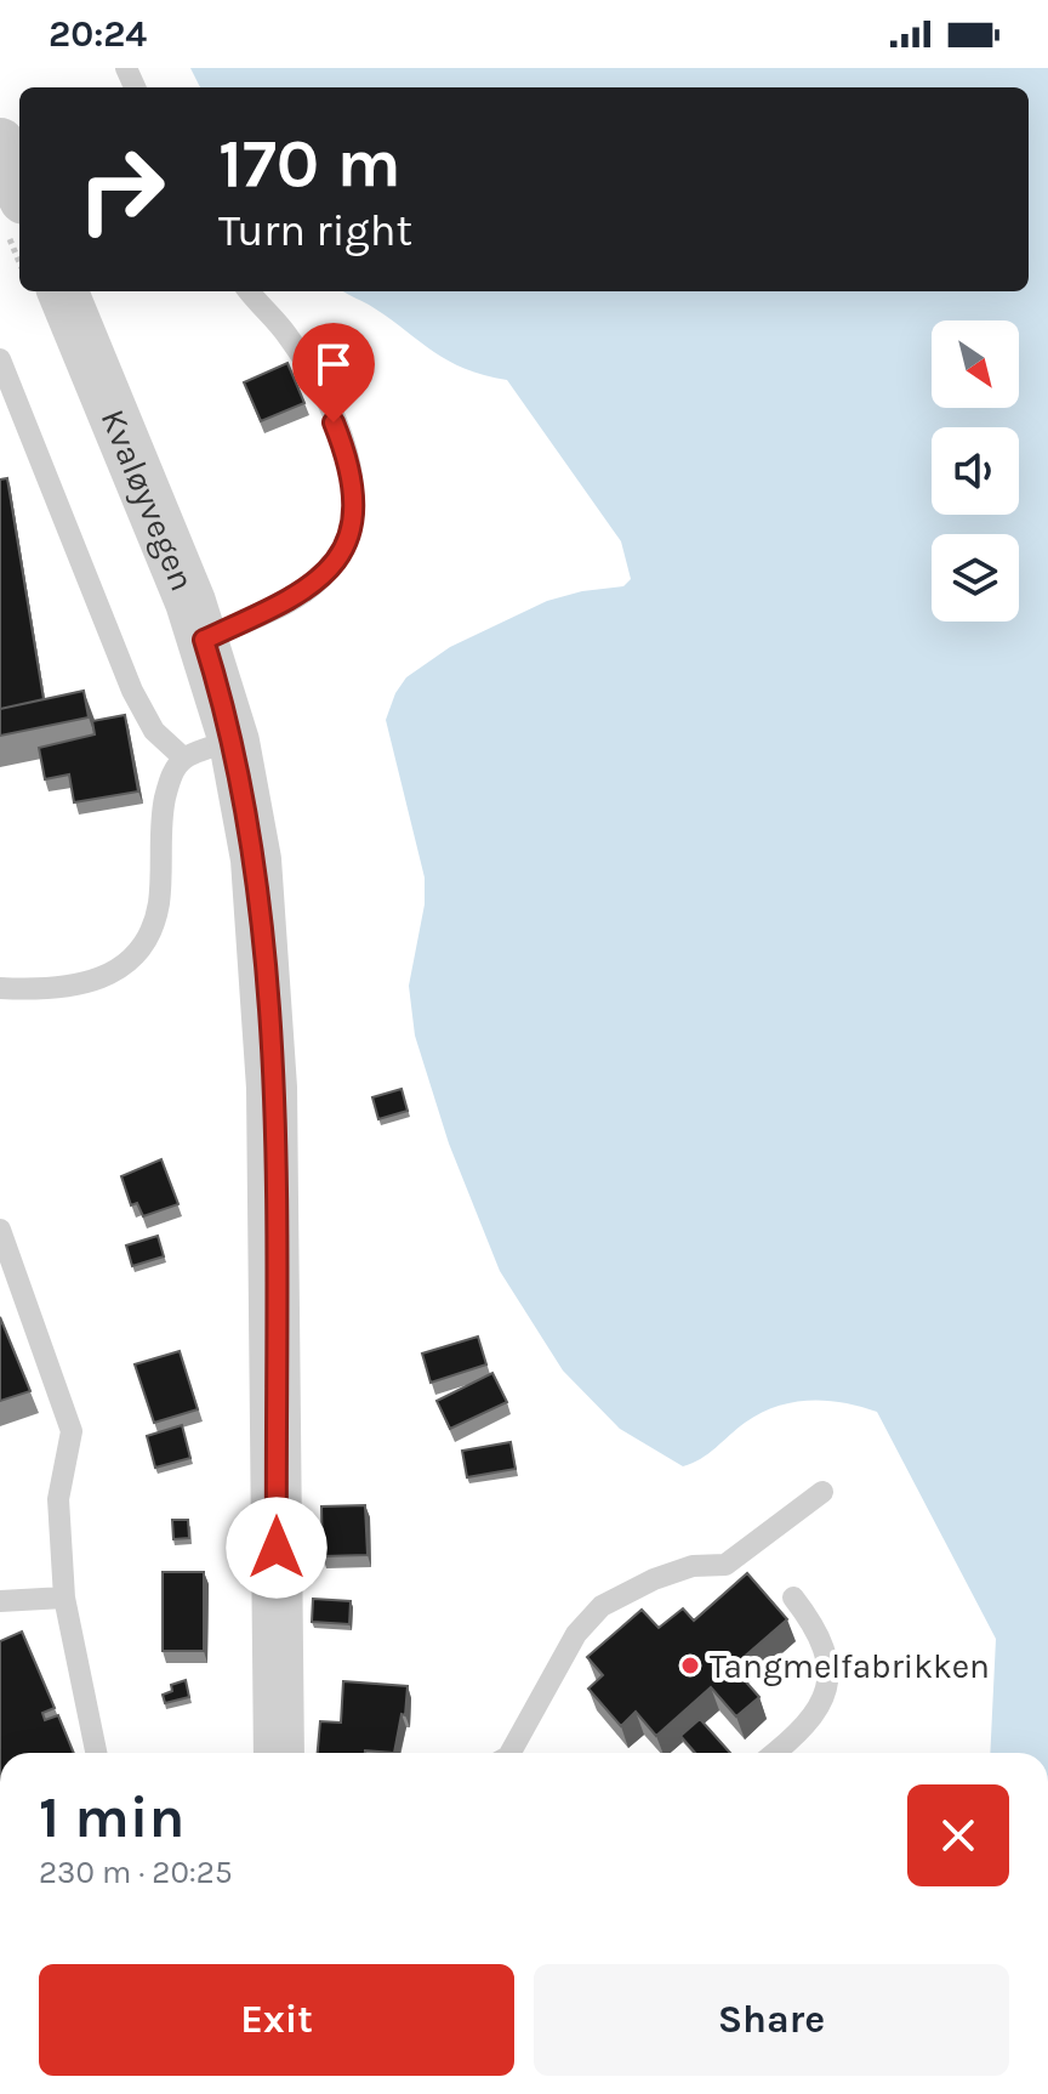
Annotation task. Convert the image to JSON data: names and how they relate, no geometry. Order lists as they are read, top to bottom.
{
  "streets": {
    "street": ["Kvaløyvegen"]
  },
  "places": ["Tangmelfabrikken"],
  "north": "bottom right",
  "page": {
    "status": "20:24",
    "turn": ["170 m", "Turn right"],
    "heading": ["1 min", "230 m · 20:25"],
    "buttons": ["Exit", "Share"]
  }
}
